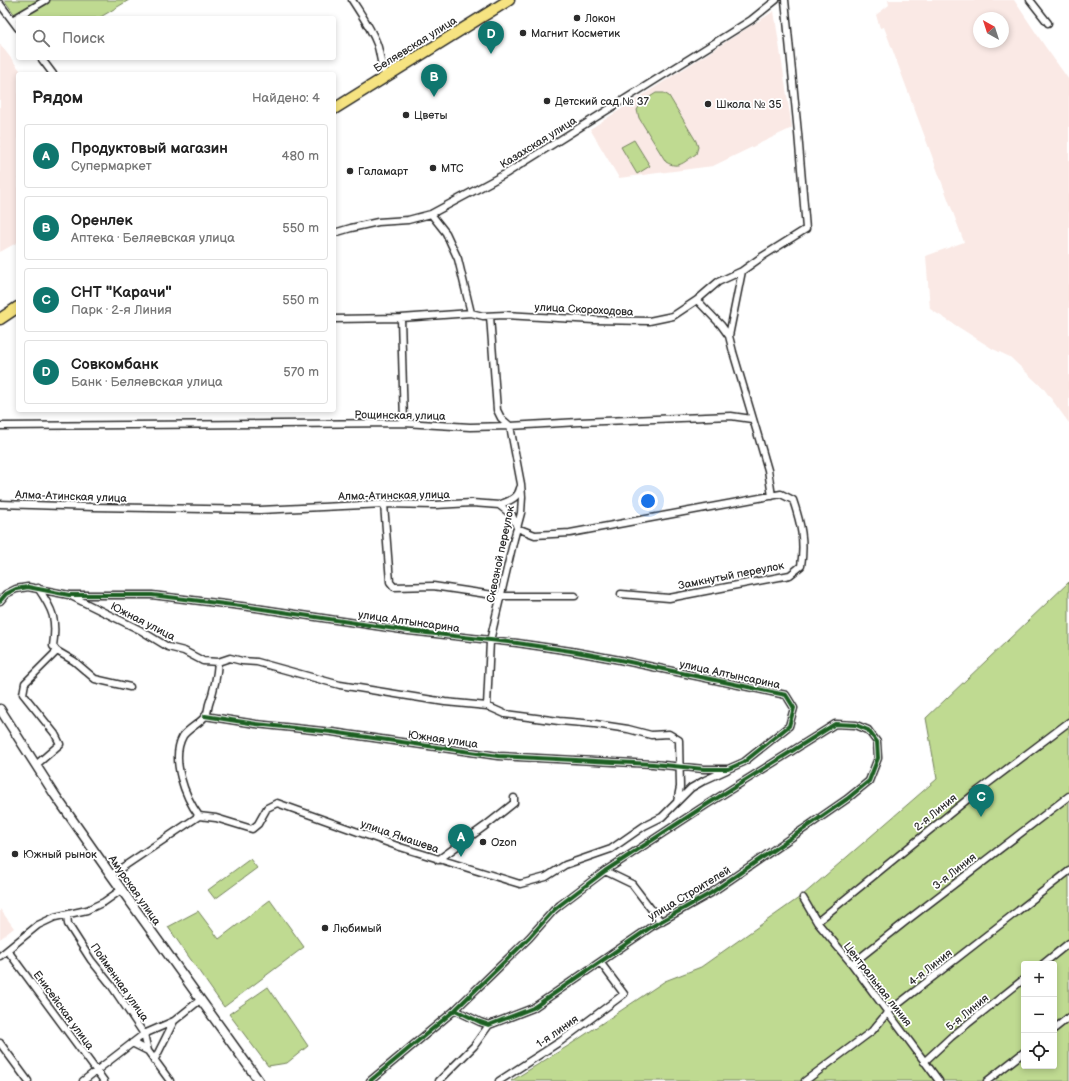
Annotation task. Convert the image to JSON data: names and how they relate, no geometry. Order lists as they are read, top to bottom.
{
  "streets": {
    "main road": ["Беляевская улица"],
    "street": [
      "Казахская улица",
      "улица Скороходова",
      "Рощинская улица",
      "Алма-Атинская улица",
      "Сквозной переулок",
      "Замкнутый переулок",
      "Южная улица",
      "улица Алтынсарина",
      "2-я Линия",
      "улица Ямашева",
      "3-я Линия",
      "Амурская улица",
      "улица Строителей",
      "4-я Линия",
      "Пойменная улица",
      "Центральная линия",
      "Енисейская улица",
      "5-я Линия",
      "1-я линия"
    ]
  },
  "crossings": [
    ["улица Скороходова", "Сквозной переулок"],
    ["Рощинская улица", "Сквозной переулок"],
    ["Сквозной переулок", "Южная улица"],
    ["Сквозной переулок", "улица Алтынсарина"],
    ["Южная улица", "улица Алтынсарина"],
    ["улица Алтынсарина", "улица Ямашева"],
    ["2-я Линия", "Центральная линия"],
    ["3-я Линия", "Центральная линия"],
    ["улица Строителей", "1-я линия"],
    ["4-я Линия", "Центральная линия"],
    ["Центральная линия", "5-я Линия"]
  ],
  "places": [
    "Локон",
    "Магнит Косметик",
    "Детский сад № 37",
    "Школа № 35",
    "Цветы",
    "МТС",
    "Галамарт",
    "Ozon",
    "Южный рынок",
    "Любимый"
  ],
  "north": "top left",
  "page": {
    "search": "Поиск",
    "pins": [
      "D",
      "B",
      "C",
      "A"
    ],
    "heading": ["Рядом", "Найдено: 4"],
    "list": [
      {
        "mark": "A",
        "name": "Продуктовый магазин",
        "note": "Супермаркет",
        "value": "480 m"
      },
      {
        "mark": "B",
        "name": "Оренлек",
        "note": "Аптека · Беляевская улица",
        "value": "550 m"
      },
      {
        "mark": "C",
        "name": "СНТ \"Карачи\"",
        "note": "Парк · 2-я Линия",
        "value": "550 m"
      },
      {
        "mark": "D",
        "name": "Совкомбанк",
        "note": "Банк · Беляевская улица",
        "value": "570 m"
      }
    ],
    "map_buttons": ["+", "−"]
  }
}
